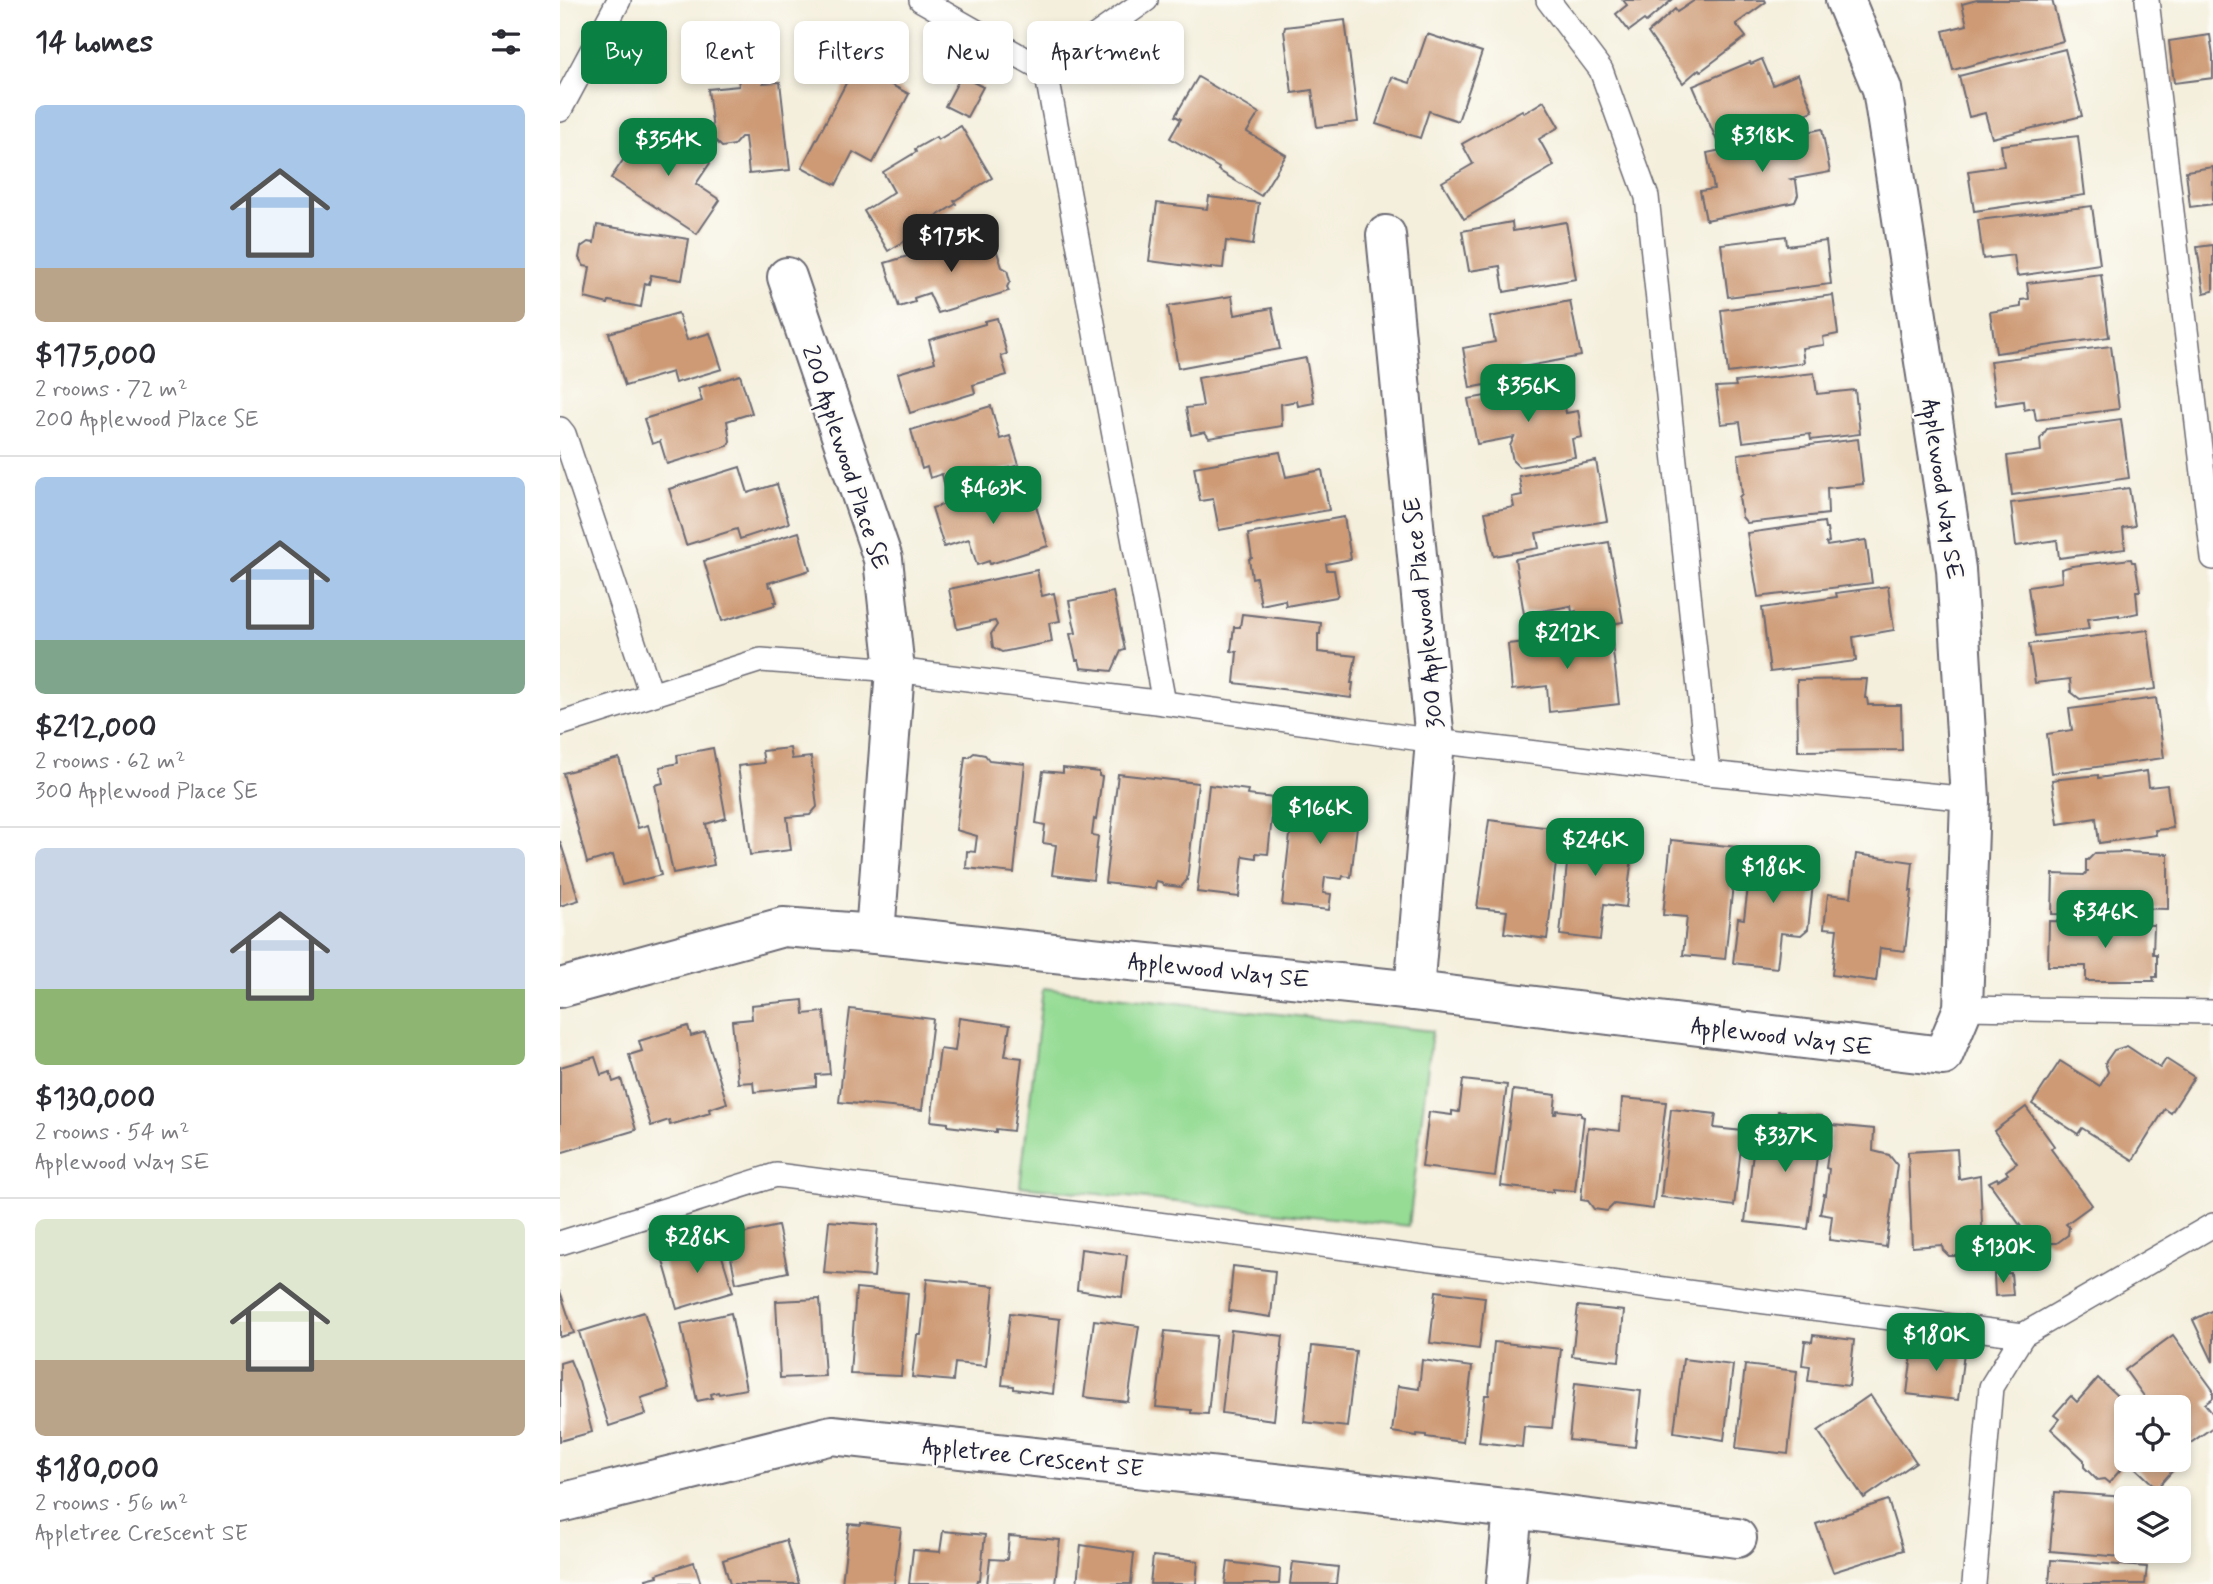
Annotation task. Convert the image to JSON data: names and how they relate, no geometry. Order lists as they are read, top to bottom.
{
  "streets": {
    "street": [
      "200 Applewood Place SE",
      "Applewood Way SE",
      "300 Applewood Place SE",
      "Appletree Crescent SE"
    ]
  },
  "crossings": [
    ["200 Applewood Place SE", "Applewood Way SE"],
    ["Applewood Way SE", "300 Applewood Place SE"]
  ],
  "page": {
    "heading": "14 homes",
    "chip": [
      "Buy",
      "Rent",
      "Filters",
      "New",
      "Apartment"
    ],
    "list": [
      {
        "name": "$175,000",
        "note": "2 rooms · 72 m² · 200 Applewood Place SE"
      },
      {
        "name": "$212,000",
        "note": "2 rooms · 62 m² · 300 Applewood Place SE"
      },
      {
        "name": "$130,000",
        "note": "2 rooms · 54 m² · Applewood Way SE"
      },
      {
        "name": "$180,000",
        "note": "2 rooms · 56 m² · Appletree Crescent SE"
      }
    ],
    "price": [
      "$318K",
      "$354K",
      "$175K",
      "$356K",
      "$463K",
      "$212K",
      "$166K",
      "$246K",
      "$186K",
      "$346K",
      "$337K",
      "$286K",
      "$130K",
      "$180K"
    ]
  }
}
